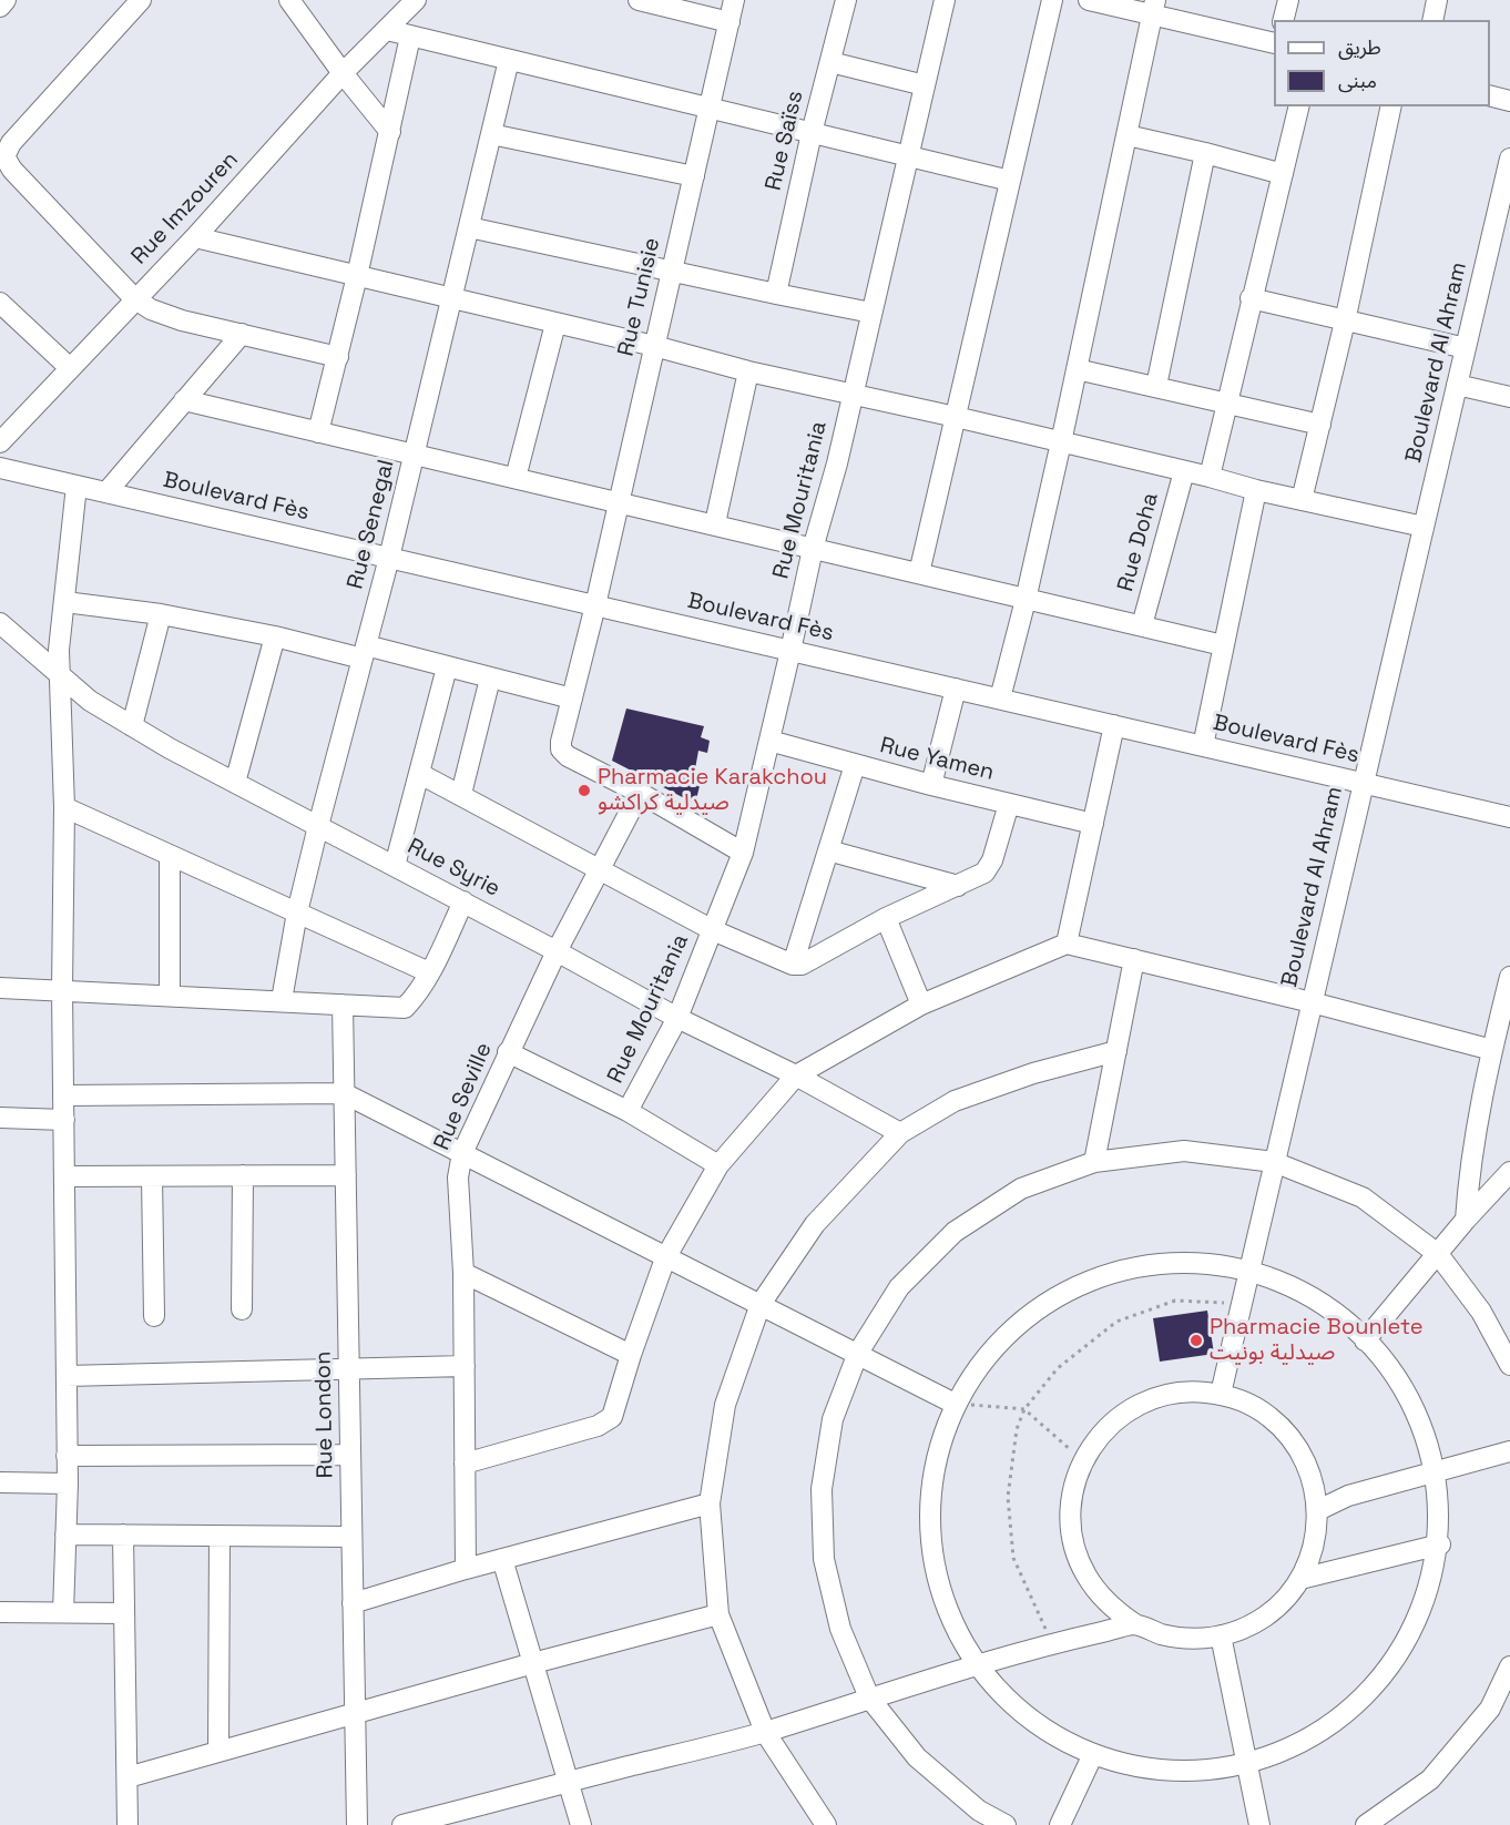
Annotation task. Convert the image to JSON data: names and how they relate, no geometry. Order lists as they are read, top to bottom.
{
  "streets": {
    "street": [
      "Rue Saïss",
      "Rue Imzouren",
      "Rue Tunisie",
      "Boulevard Al Ahram",
      "Boulevard Fès",
      "Rue Mouritania",
      "Rue Senegal",
      "Rue Doha",
      "Rue Yamen",
      "Rue Syrie",
      "Rue Seville",
      "Rue London"
    ]
  },
  "crossings": [
    ["Rue Tunisie", "Boulevard Fès"],
    ["Rue Tunisie", "Rue Seville"],
    ["Boulevard Al Ahram", "Boulevard Fès"],
    ["Boulevard Fès", "Rue Mouritania"],
    ["Boulevard Fès", "Rue Senegal"],
    ["Rue Mouritania", "Rue Yamen"],
    ["Rue Mouritania", "Rue Syrie"],
    ["Rue Senegal", "Rue Syrie"],
    ["Rue Syrie", "Rue Seville"]
  ],
  "places": ["Pharmacie Karakchou صيدلية كراكشو", "Pharmacie Bounlete صيدلية بونيت"],
  "legend": ["طريق", "مبنى"]
}
